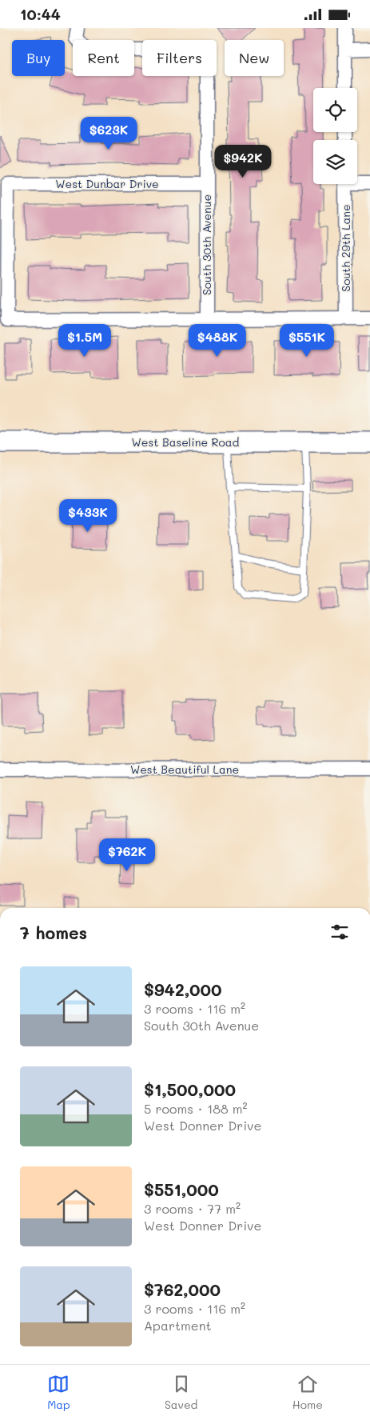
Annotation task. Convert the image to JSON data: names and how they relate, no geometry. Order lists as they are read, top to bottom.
{
  "streets": {
    "main road": ["West Baseline Road"],
    "street": [
      "West Dunbar Drive",
      "South 30th Avenue",
      "South 29th Lane",
      "West Beautiful Lane"
    ]
  },
  "crossings": [
    ["West Dunbar Drive", "South 30th Avenue"]
  ],
  "page": {
    "status": "10:44",
    "chip": [
      "Buy",
      "Rent",
      "Filters",
      "New"
    ],
    "price": [
      "$623K",
      "$942K",
      "$1.5M",
      "$488K",
      "$551K",
      "$433K",
      "$762K"
    ],
    "heading": "7 homes",
    "list": [
      {
        "name": "$942,000",
        "note": "3 rooms · 116 m² · South 30th Avenue"
      },
      {
        "name": "$1,500,000",
        "note": "5 rooms · 188 m² · West Donner Drive"
      },
      {
        "name": "$551,000",
        "note": "3 rooms · 77 m² · West Donner Drive"
      },
      {
        "name": "$762,000",
        "note": "3 rooms · 116 m² · Apartment"
      }
    ],
    "tabs": ["Map", "Saved", "Home"]
  }
}
